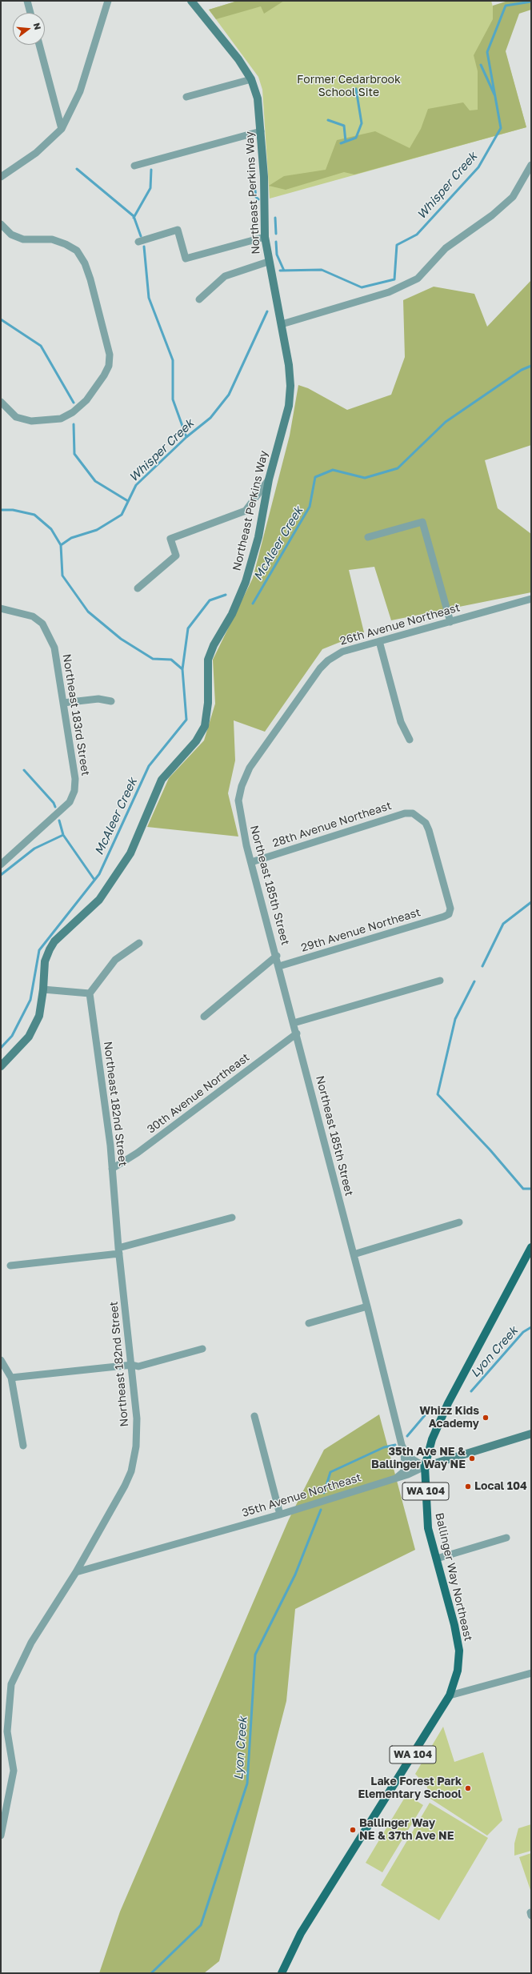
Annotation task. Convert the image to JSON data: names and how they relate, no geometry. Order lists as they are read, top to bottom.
{
  "streets": {
    "main road": ["WA 104", "Ballinger Way Northeast"],
    "street": [
      "Northeast Perkins Way",
      "26th Avenue Northeast",
      "Northeast 183rd Street",
      "28th Avenue Northeast",
      "Northeast 185th Street",
      "29th Avenue Northeast",
      "30th Avenue Northeast",
      "Northeast 182nd Street",
      "35th Avenue Northeast"
    ]
  },
  "crossings": [
    ["26th Avenue Northeast", "Northeast 185th Street"],
    ["28th Avenue Northeast", "Northeast 185th Street"],
    ["28th Avenue Northeast", "29th Avenue Northeast"],
    ["Northeast 185th Street", "29th Avenue Northeast"],
    ["Northeast 185th Street", "30th Avenue Northeast"],
    ["Northeast 185th Street", "35th Avenue Northeast"],
    ["30th Avenue Northeast", "Northeast 182nd Street"],
    ["Northeast 182nd Street", "35th Avenue Northeast"],
    ["35th Avenue Northeast", "Ballinger Way Northeast"]
  ],
  "water": ["Whisper Creek", "McAleer Creek", "Lyon Creek"],
  "parks": ["Former Cedarbrook School Site"],
  "places": [
    "Whizz Kids Academy",
    "35th Ave NE & Ballinger Way NE",
    "Local 104",
    "Lake Forest Park Elementary School",
    "Ballinger Way NE & 37th Ave NE"
  ],
  "north": "right"
}
